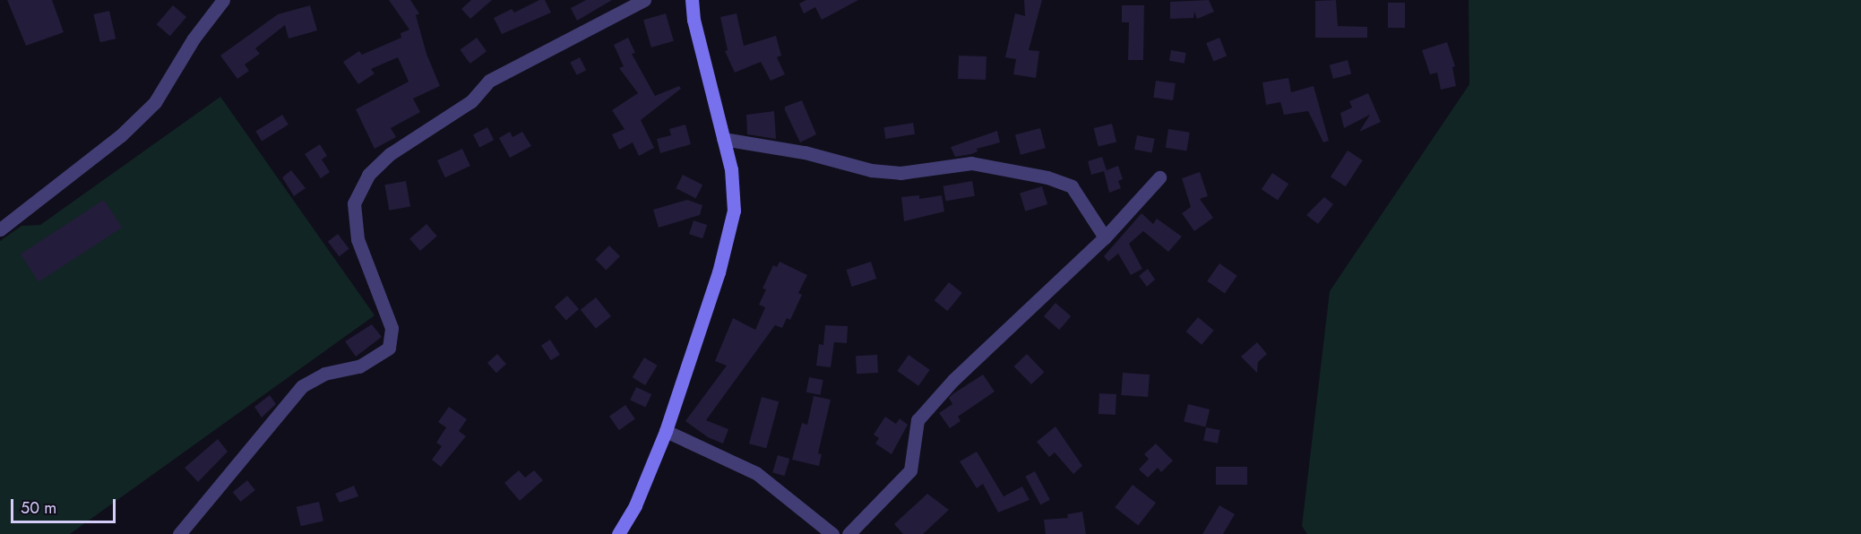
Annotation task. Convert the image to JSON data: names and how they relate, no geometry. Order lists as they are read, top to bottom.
{
  "scale_bar": "50 m"
}
